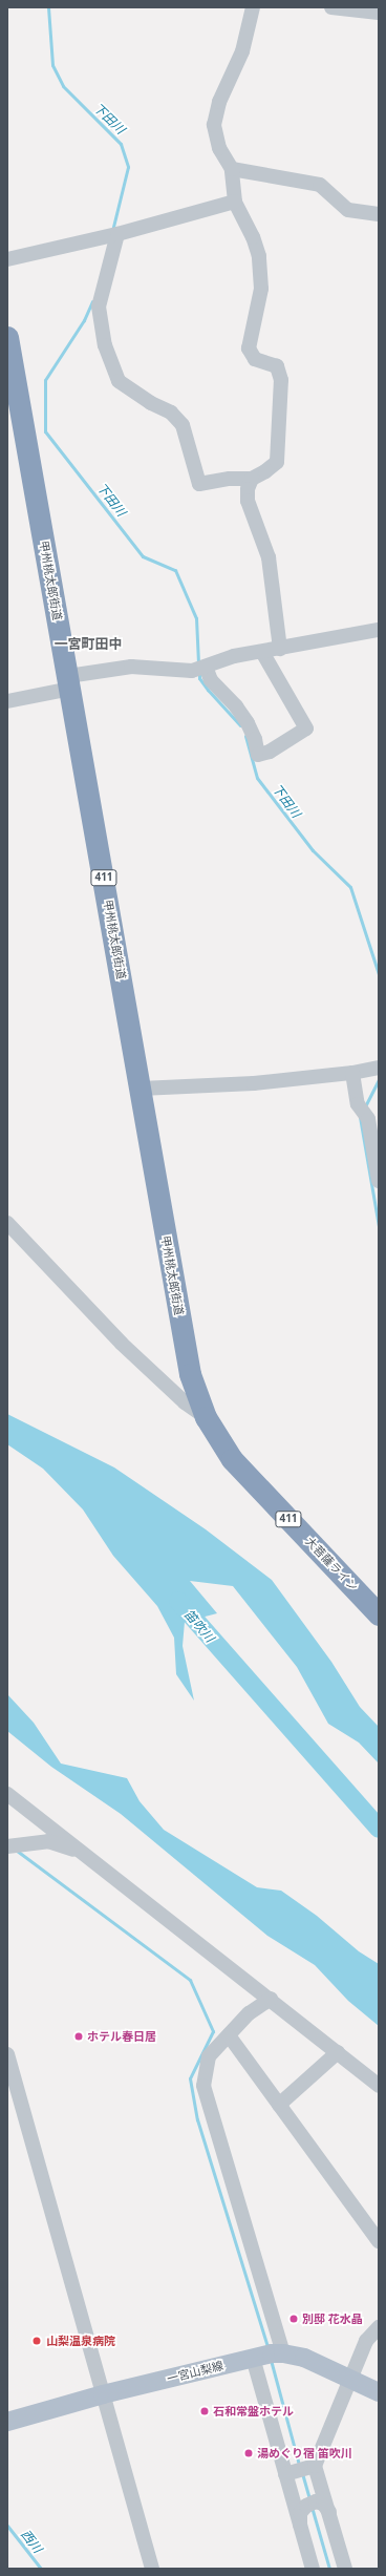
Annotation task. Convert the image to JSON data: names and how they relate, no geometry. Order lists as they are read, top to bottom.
{
  "streets": {
    "highway": ["甲州桃太郎街道", "411", "大菩薩ライン"],
    "main road": ["一宮山梨線"]
  },
  "crossings": [
    ["甲州桃太郎街道", "大菩薩ライン"]
  ],
  "districts": ["一宮町田中"],
  "water": ["下田川", "笛吹川", "西川"],
  "places": [
    "ホテル春日居",
    "別邸 花水晶",
    "山梨温泉病院",
    "石和常盤ホテル",
    "湯めぐり宿 笛吹川"
  ]
}
